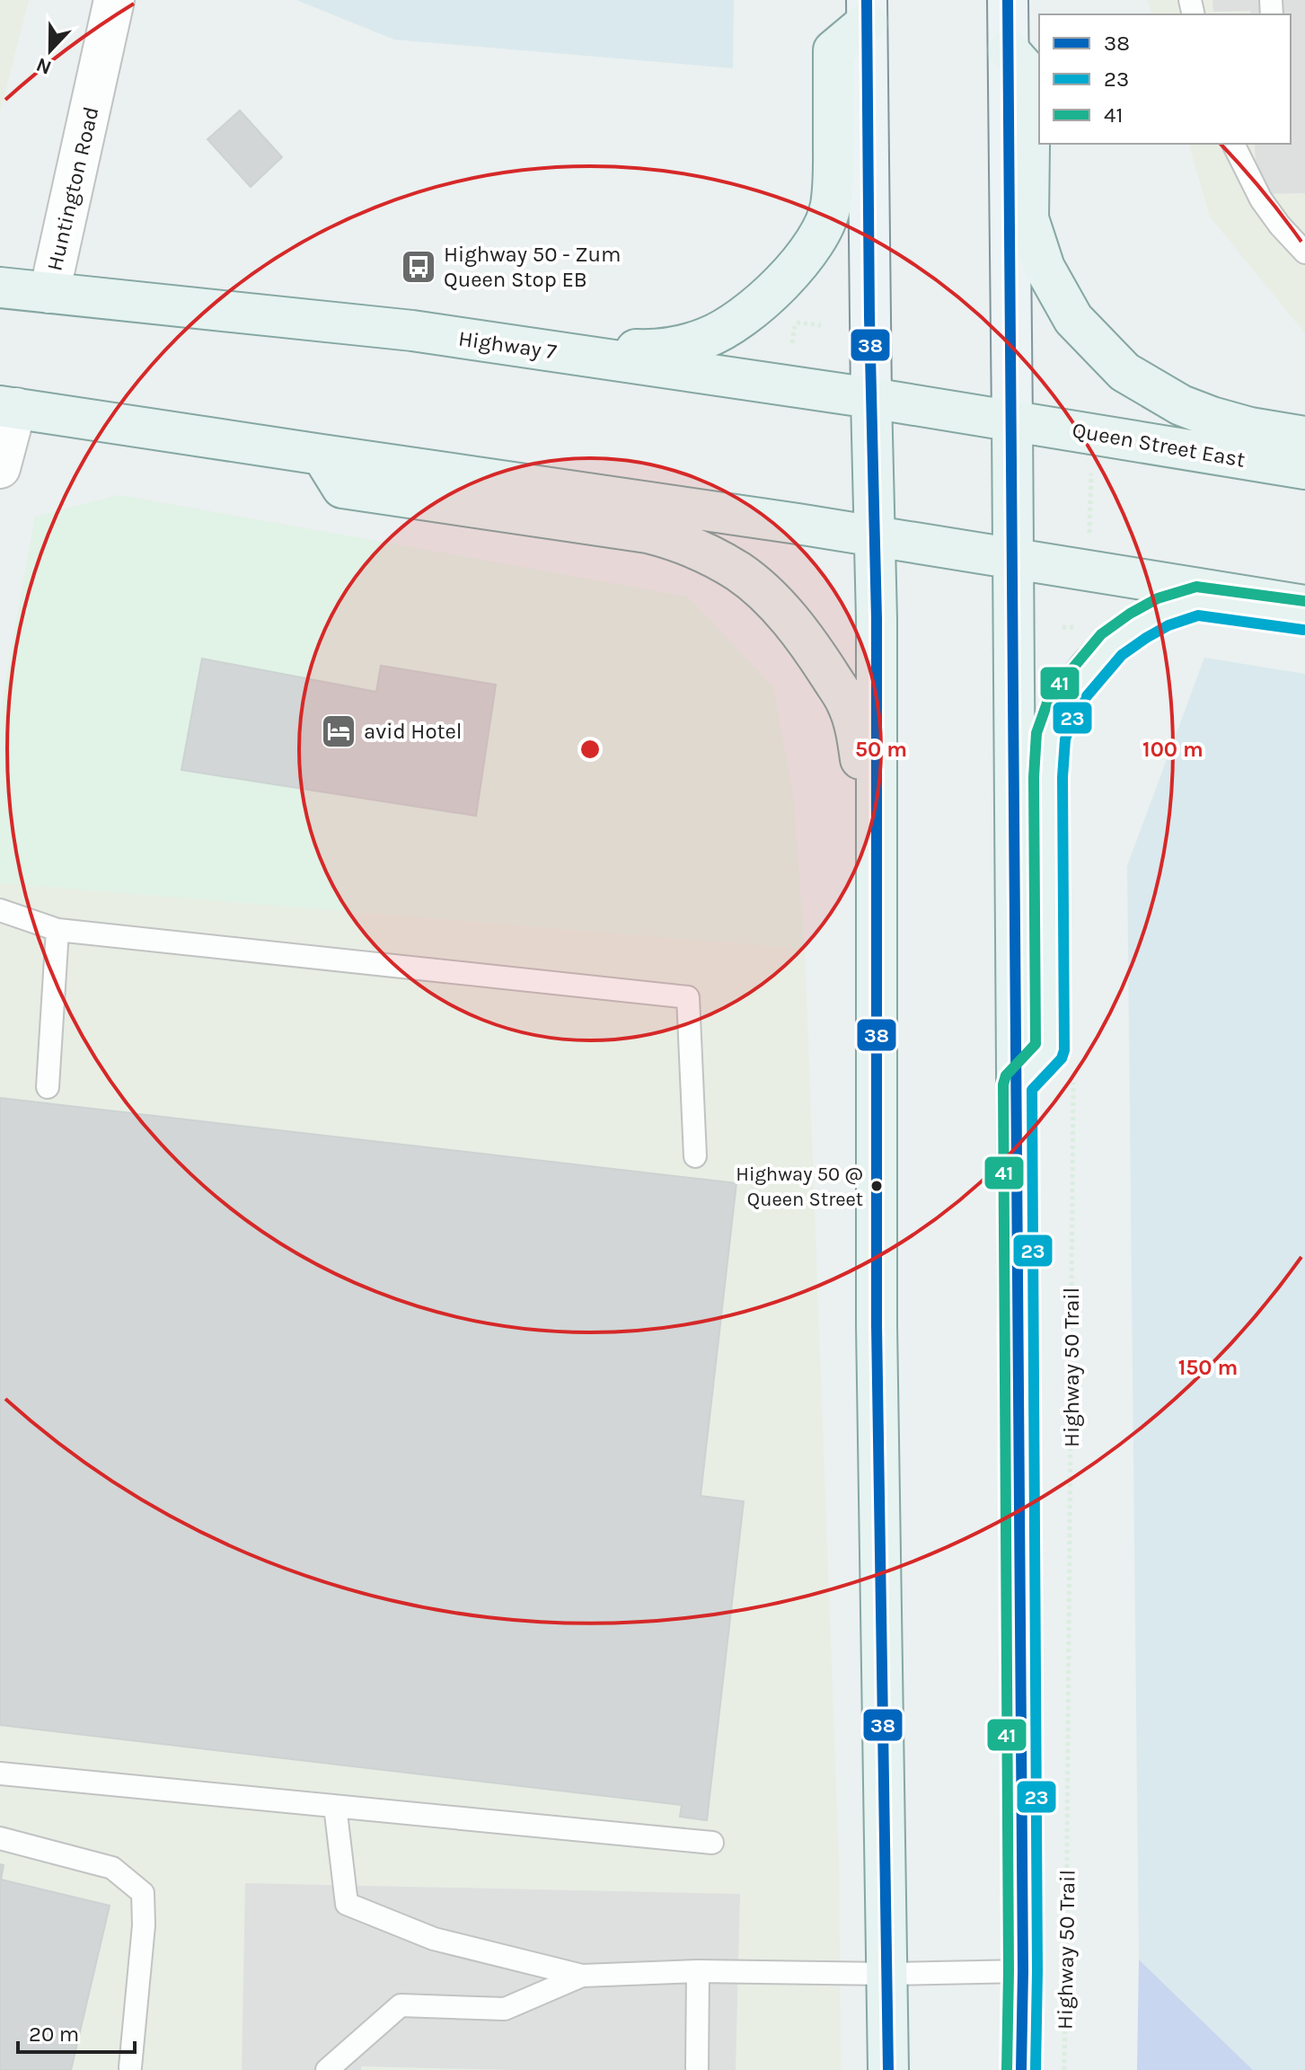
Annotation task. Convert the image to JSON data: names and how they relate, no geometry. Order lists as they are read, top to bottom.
{
  "streets": {
    "main road": ["Highway 7", "Queen Street East"],
    "street": ["Huntington Road"],
    "path": ["Highway 50 Trail"]
  },
  "crossings": [
    ["Huntington Road", "Highway 7"],
    ["Highway 7", "Queen Street East"]
  ],
  "places": {
    "bus stop": ["Highway 50 - Zum Queen Stop EB"],
    "hotel": ["avid Hotel"],
    "other": ["Highway 50 @ Queen Street"]
  },
  "lines": ["transit line 38", "transit line 41", "transit line 23"],
  "legend": ["38", "23", "41"],
  "scale_bar": "20 m",
  "north": "bottom",
  "rings": ["50 m", "100 m", "150 m"]
}
